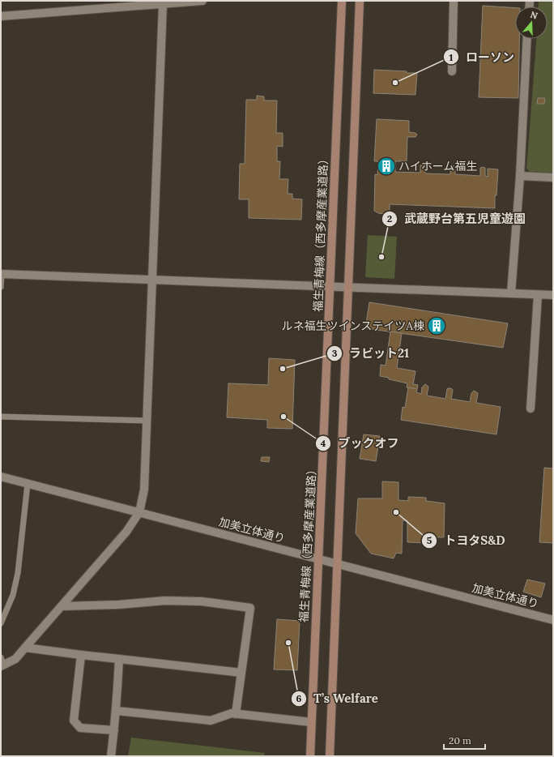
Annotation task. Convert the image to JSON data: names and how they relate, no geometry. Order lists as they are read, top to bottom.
{
  "streets": {
    "main road": ["福生青梅線（西多摩産業道路）"],
    "street": ["加美立体通り"]
  },
  "crossings": [
    ["福生青梅線（西多摩産業道路）", "加美立体通り"]
  ],
  "places": {
    "other": [
      "ローソン",
      "武蔵野台第五児童遊園",
      "ラビット21",
      "ブックオフ",
      "トヨタS&D",
      "T’s Welfare"
    ],
    "building": ["ハイホーム福生", "ルネ福生ツインステイツA棟"]
  },
  "scale_bar": "20 m",
  "north": "top"
}
